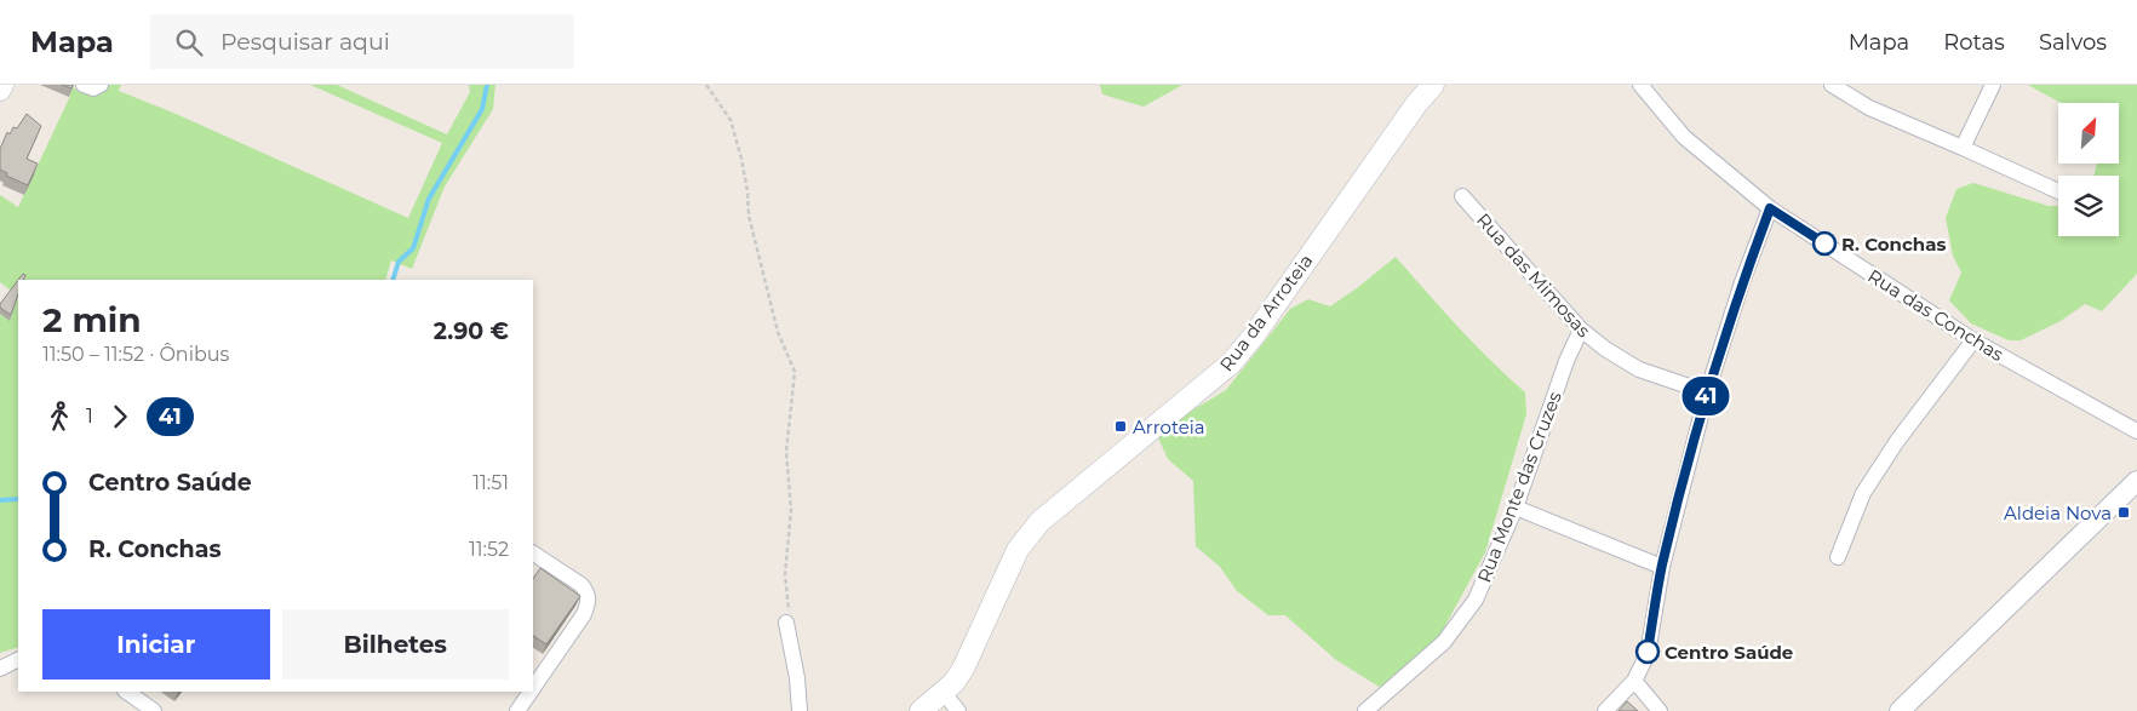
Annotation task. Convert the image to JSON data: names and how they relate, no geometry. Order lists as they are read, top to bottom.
{
  "streets": {
    "main road": ["Rua da Arroteia"],
    "street": ["Rua das Mimosas", "Rua das Conchas", "Rua Monte das Cruzes"]
  },
  "crossings": [
    ["Rua das Mimosas", "Rua Monte das Cruzes"]
  ],
  "places": {
    "other": ["R. Conchas", "Centro Saúde"],
    "transit": ["Arroteia", "Aldeia Nova"]
  },
  "lines": ["bus line 41"],
  "north": "top right",
  "page": {
    "header": "Mapa",
    "search": "Pesquisar aqui",
    "nav": ["Mapa", "Rotas", "Salvos"],
    "on_map": "41",
    "heading": ["2 min", "11:50 – 11:52 · Ônibus", "2.90 €"],
    "legs": ["1", "41"],
    "list": [
      {
        "name": "Centro Saúde",
        "value": "11:51"
      },
      {
        "name": "R. Conchas",
        "value": "11:52"
      }
    ],
    "buttons": ["Iniciar", "Bilhetes"]
  }
}
